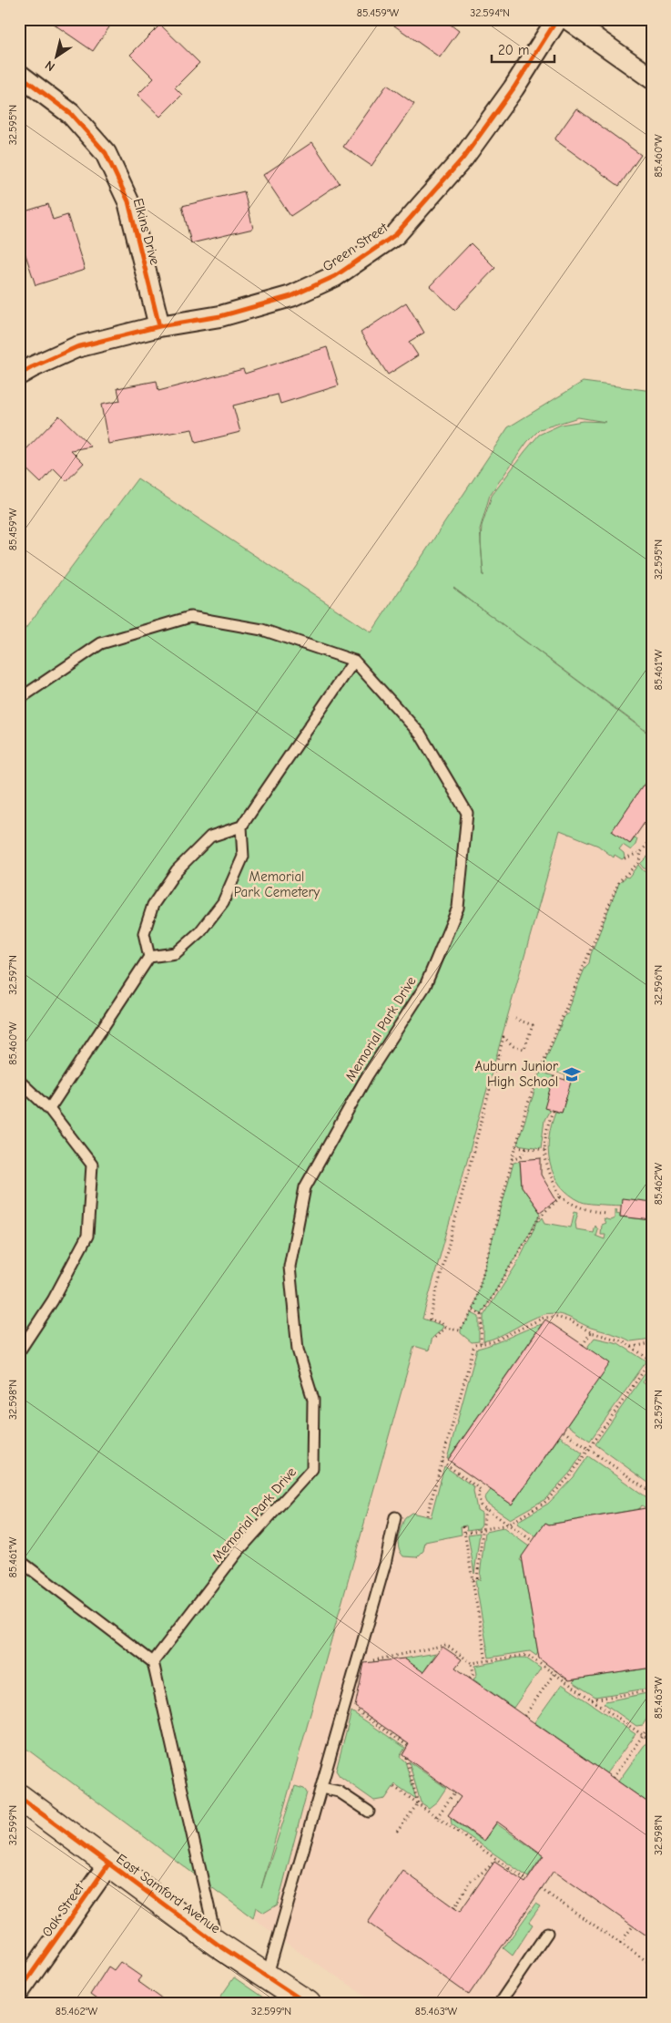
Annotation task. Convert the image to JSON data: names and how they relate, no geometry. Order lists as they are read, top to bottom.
{
  "streets": {
    "street": [
      "Elkins Drive",
      "Green Street",
      "East Samford Avenue",
      "Oak Street"
    ],
    "lane": ["Memorial Park Drive"]
  },
  "crossings": [
    ["Elkins Drive", "Green Street"],
    ["East Samford Avenue", "Oak Street"]
  ],
  "parks": ["Memorial Park Cemetery"],
  "places": {
    "school or university": ["Auburn Junior High School"]
  },
  "scale_bar": "20 m",
  "north": "bottom left",
  "coordinates": [
    "85.459°W",
    "32.594°N",
    "32.595°N",
    "85.460°W",
    "85.461°W",
    "32.597°N",
    "32.596°N",
    "85.462°W",
    "32.598°N",
    "85.463°W",
    "32.599°N"
  ]
}
